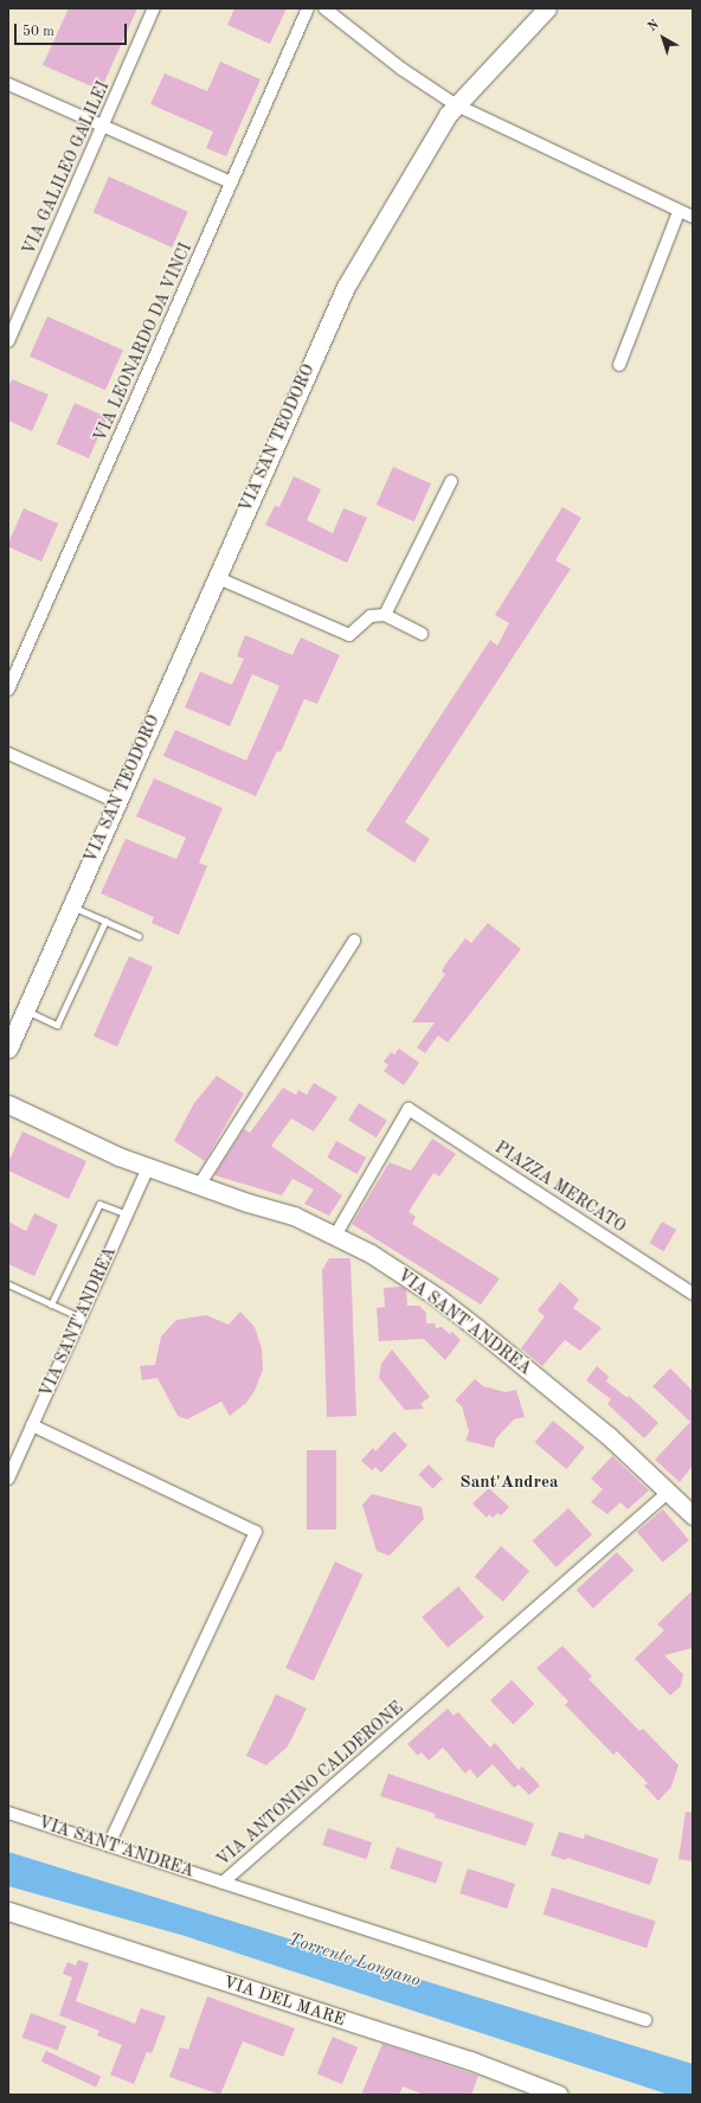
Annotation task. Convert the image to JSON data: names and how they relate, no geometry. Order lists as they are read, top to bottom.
{
  "streets": {
    "street": [
      "VIA GALILEO GALILEI",
      "VIA LEONARDO DA VINCI",
      "VIA SAN TEODORO",
      "PIAZZA MERCATO",
      "VIA SANT'ANDREA",
      "VIA ANTONINO CALDERONE",
      "VIA DEL MARE"
    ]
  },
  "crossings": [
    ["PIAZZA MERCATO", "VIA SANT'ANDREA"],
    ["VIA SANT'ANDREA", "VIA ANTONINO CALDERONE"]
  ],
  "districts": ["Sant'Andrea"],
  "water": ["Torrente Longano"],
  "scale_bar": "50 m",
  "north": "top left"
}
